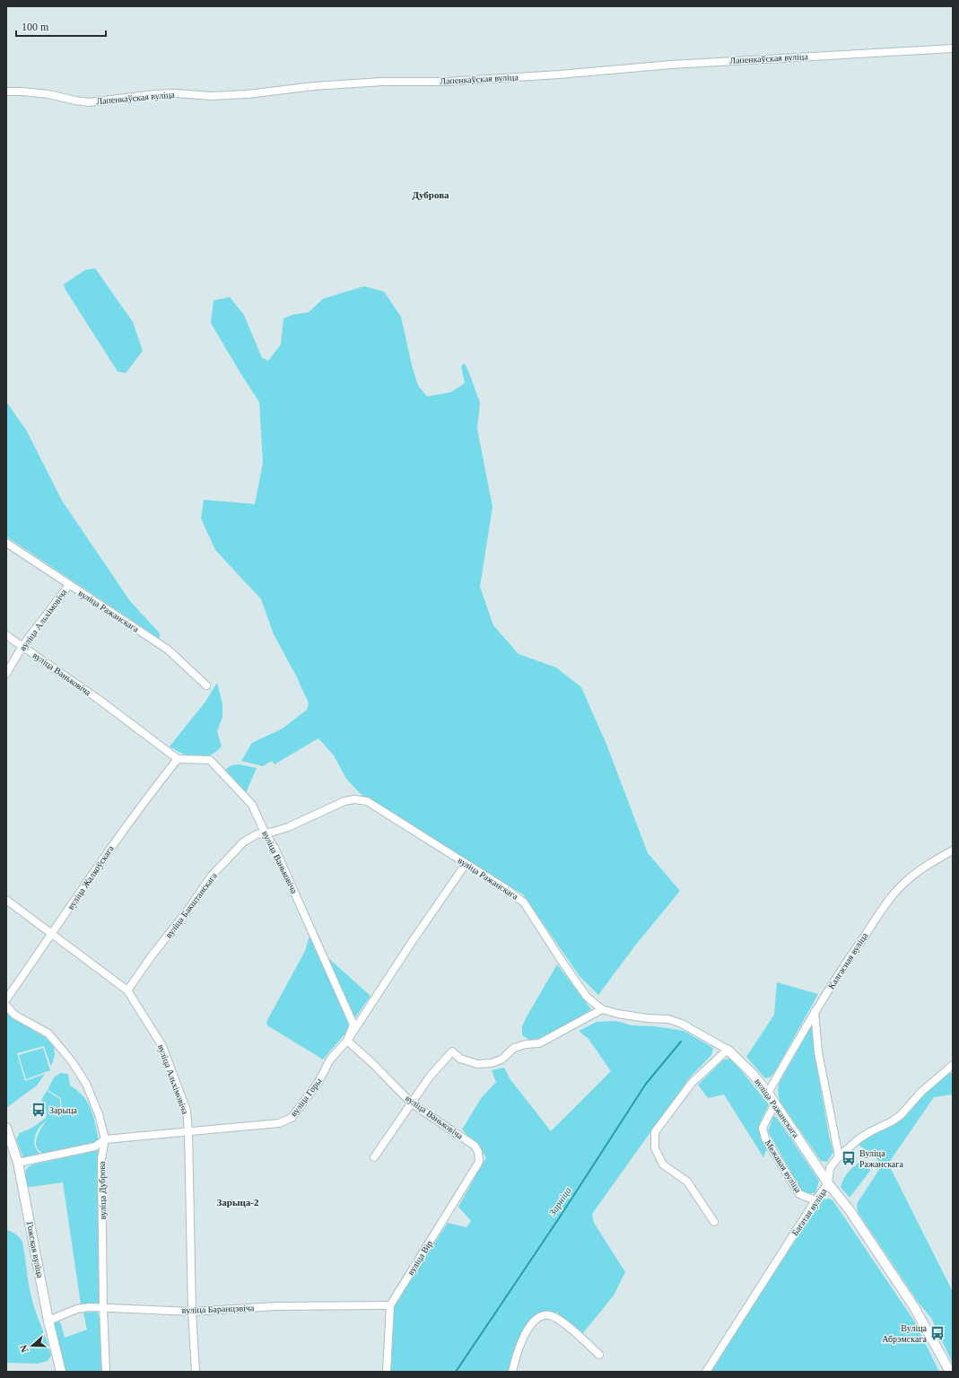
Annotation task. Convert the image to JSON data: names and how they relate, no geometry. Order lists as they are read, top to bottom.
{
  "streets": {
    "street": [
      "Лапенкаўская вуліца",
      "вуліца Ражанскага",
      "вуліца Альхімовіча",
      "вуліца Ваньковіча",
      "вуліца Жалкоўскага",
      "вуліца Бакштанскага",
      "Калгасная вуліца",
      "вуліца Горы",
      "Межавая вуліца",
      "вуліца Дуброва",
      "Багатая вуліца",
      "Гожская вуліца",
      "вуліца Вір",
      "вуліца Баранцэвіча"
    ]
  },
  "crossings": [
    ["вуліца Ражанскага", "вуліца Альхімовіча"],
    ["вуліца Ражанскага", "вуліца Бакштанскага"],
    ["вуліца Ражанскага", "Калгасная вуліца"],
    ["вуліца Ражанскага", "вуліца Горы"],
    ["вуліца Ражанскага", "Межавая вуліца"],
    ["вуліца Ражанскага", "Багатая вуліца"],
    ["вуліца Альхімовіча", "вуліца Ваньковіча"],
    ["вуліца Альхімовіча", "вуліца Жалкоўскага"],
    ["вуліца Альхімовіча", "вуліца Бакштанскага"],
    ["вуліца Альхімовіча", "вуліца Горы"],
    ["вуліца Альхімовіча", "вуліца Баранцэвіча"],
    ["вуліца Ваньковіча", "вуліца Жалкоўскага"],
    ["вуліца Ваньковіча", "вуліца Бакштанскага"],
    ["вуліца Ваньковіча", "вуліца Горы"],
    ["вуліца Ваньковіча", "вуліца Вір"],
    ["вуліца Горы", "вуліца Дуброва"],
    ["вуліца Горы", "Гожская вуліца"],
    ["Межавая вуліца", "Багатая вуліца"],
    ["вуліца Дуброва", "вуліца Баранцэвіча"],
    ["Гожская вуліца", "вуліца Баранцэвіча"],
    ["вуліца Вір", "вуліца Баранцэвіча"]
  ],
  "districts": ["Дуброва", "Зарыца-2"],
  "water": ["Зарніца"],
  "places": {
    "bus stop": ["Зарыца", "Вуліца Ражанскага", "Вуліца Абрэмскага"]
  },
  "scale_bar": "100 m",
  "north": "left"
}
